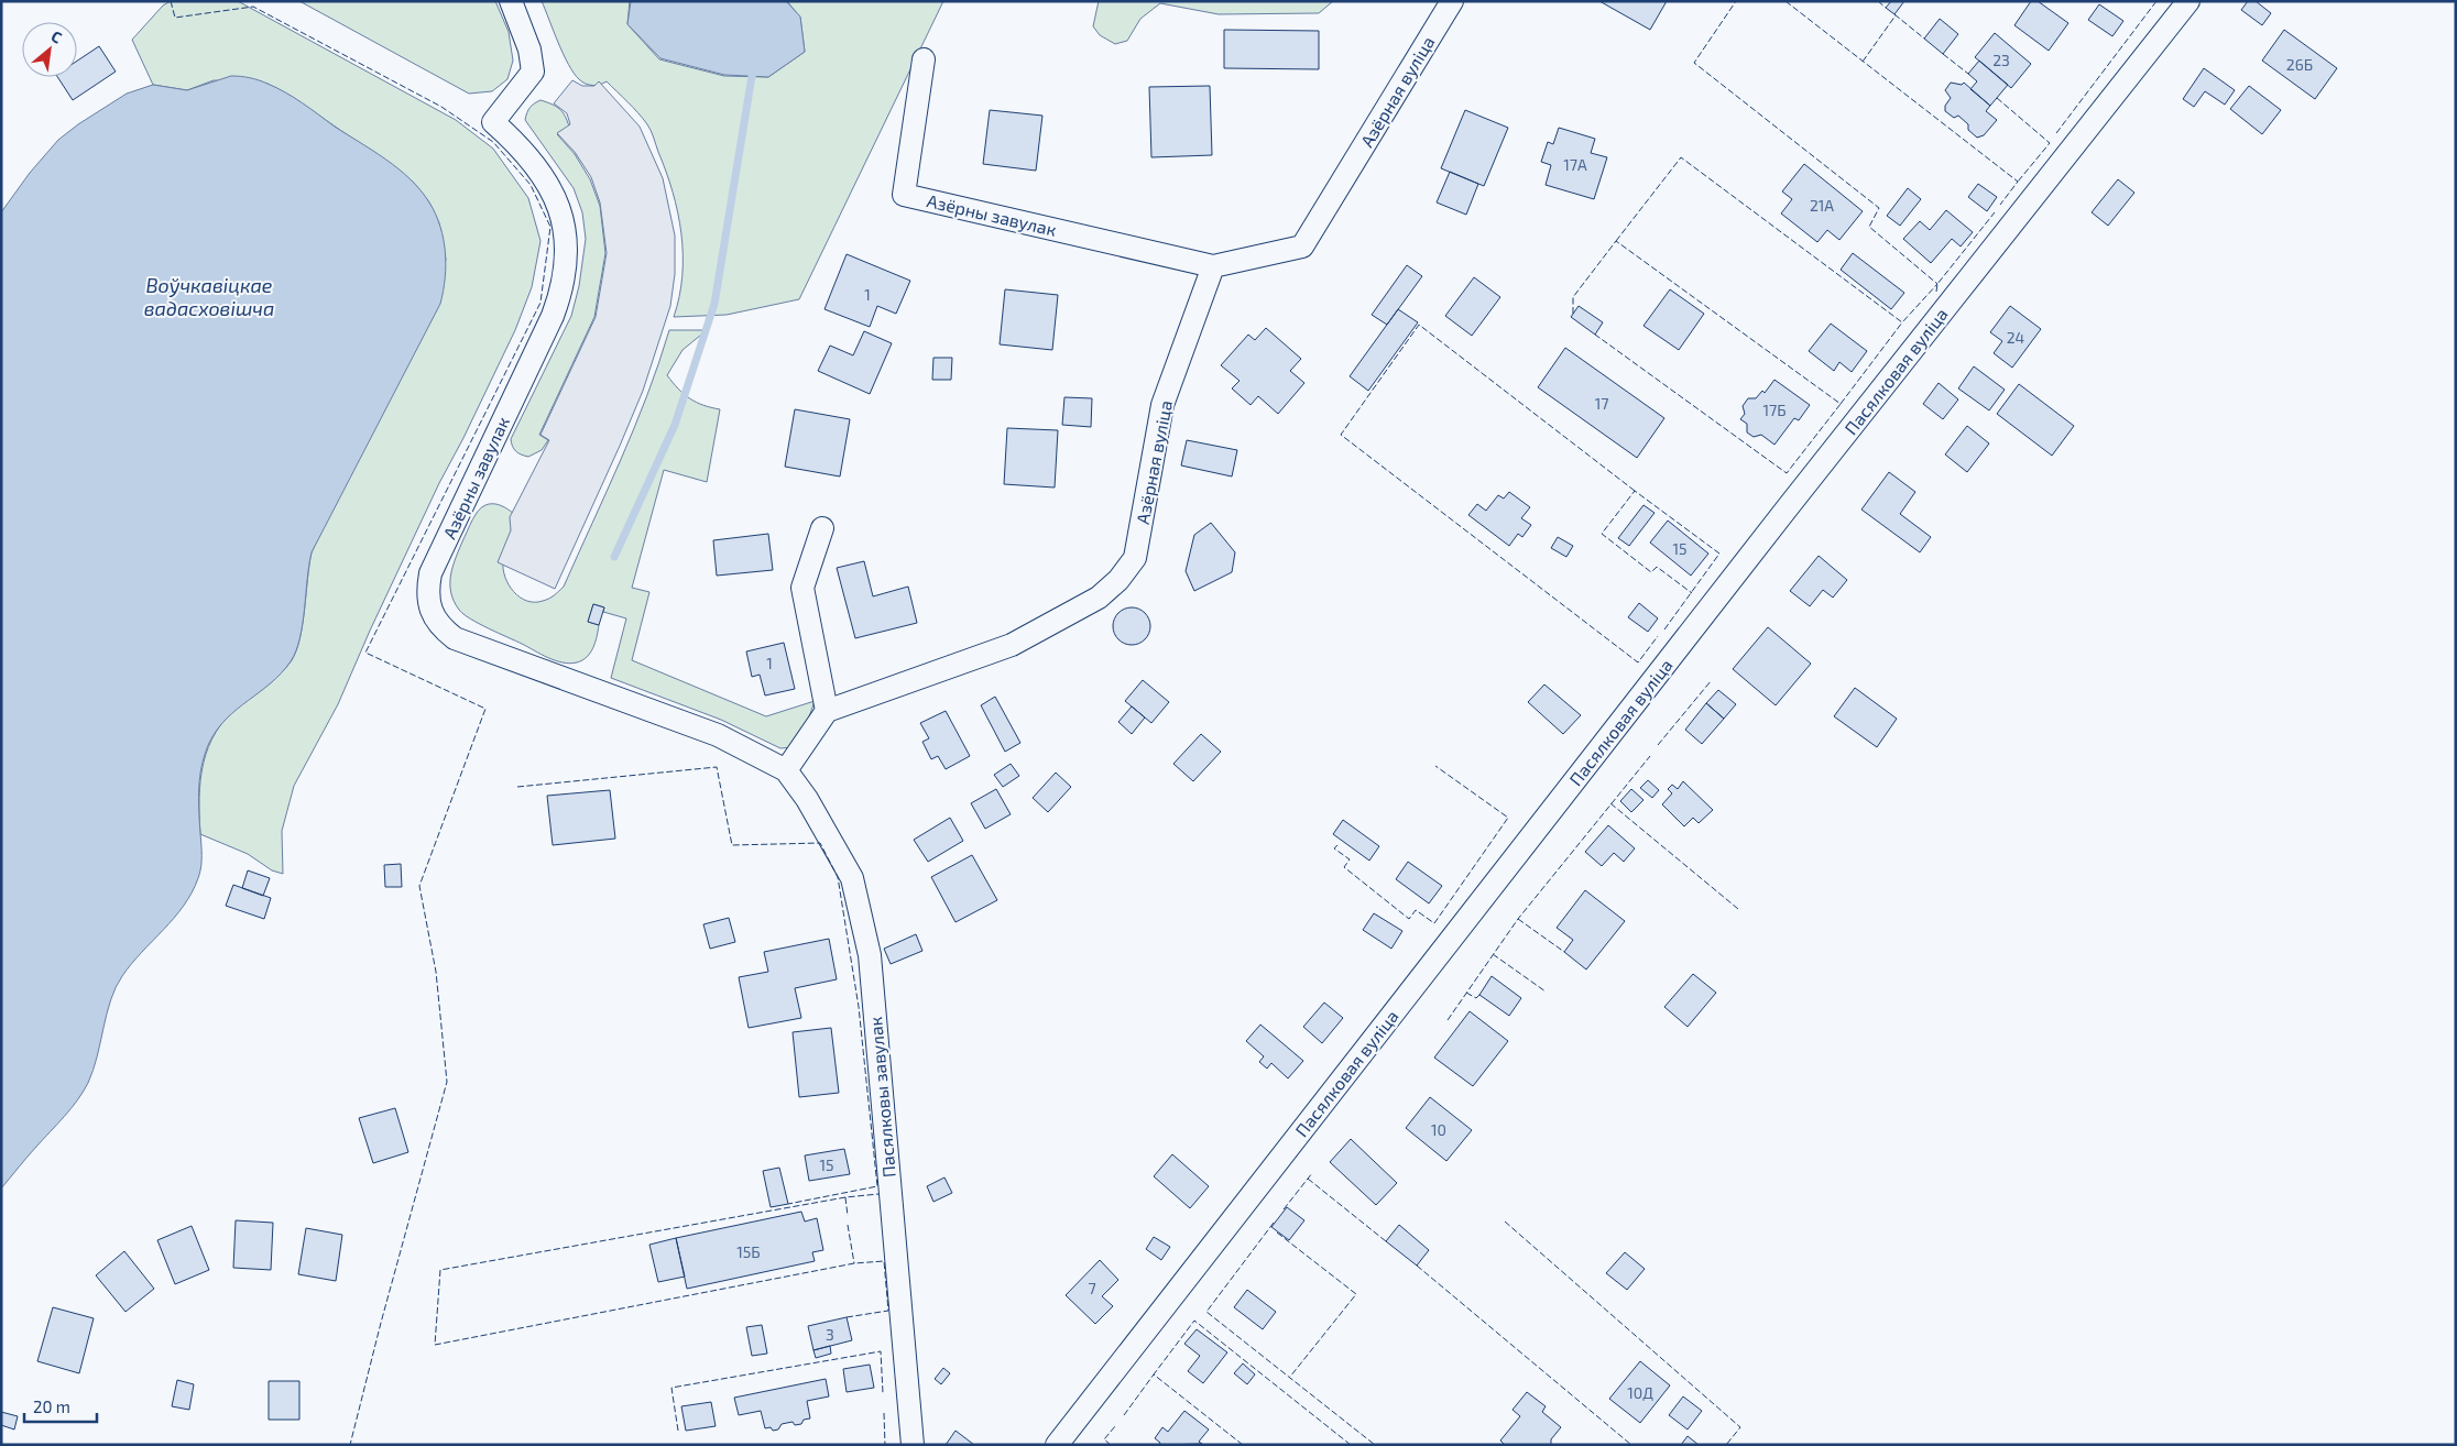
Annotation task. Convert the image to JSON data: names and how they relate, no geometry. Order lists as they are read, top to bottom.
{
  "streets": {
    "street": [
      "Азёрная вуліца",
      "Азёрны завулак",
      "Пасялковая вуліца",
      "Пасялковы завулак"
    ]
  },
  "crossings": [
    ["Азёрная вуліца", "Азёрны завулак"],
    ["Азёрны завулак", "Пасялковы завулак"]
  ],
  "water": ["Воўчкавіцкае вадасховішча"],
  "house_numbers": [
    "23",
    "26Б",
    "17А",
    "21А",
    "1",
    "24",
    "17",
    "17Б",
    "15",
    "1",
    "10",
    "15",
    "15Б",
    "7",
    "3",
    "10Д"
  ],
  "scale_bar": "20 m",
  "north": "top right"
}
